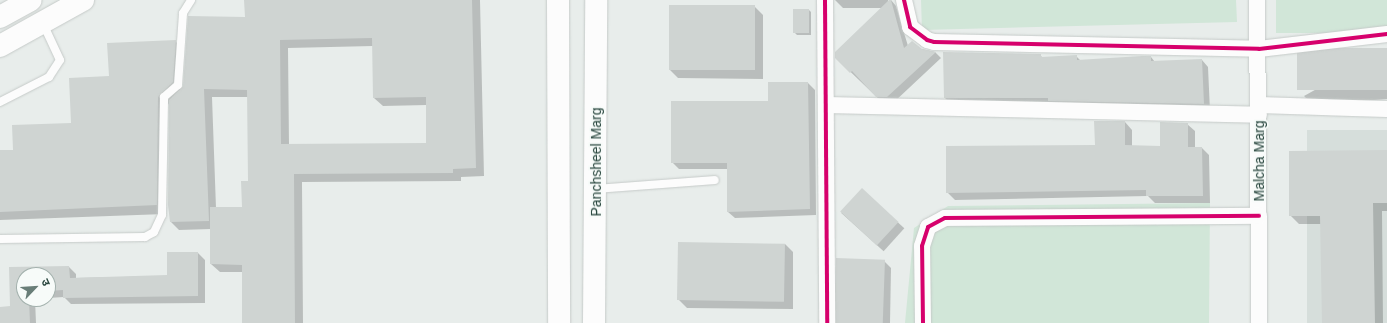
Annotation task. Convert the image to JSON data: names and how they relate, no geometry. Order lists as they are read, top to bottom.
{
  "streets": {
    "main road": ["Panchsheel Marg"],
    "street": ["Malcha Marg"]
  },
  "north": "top right"
}
